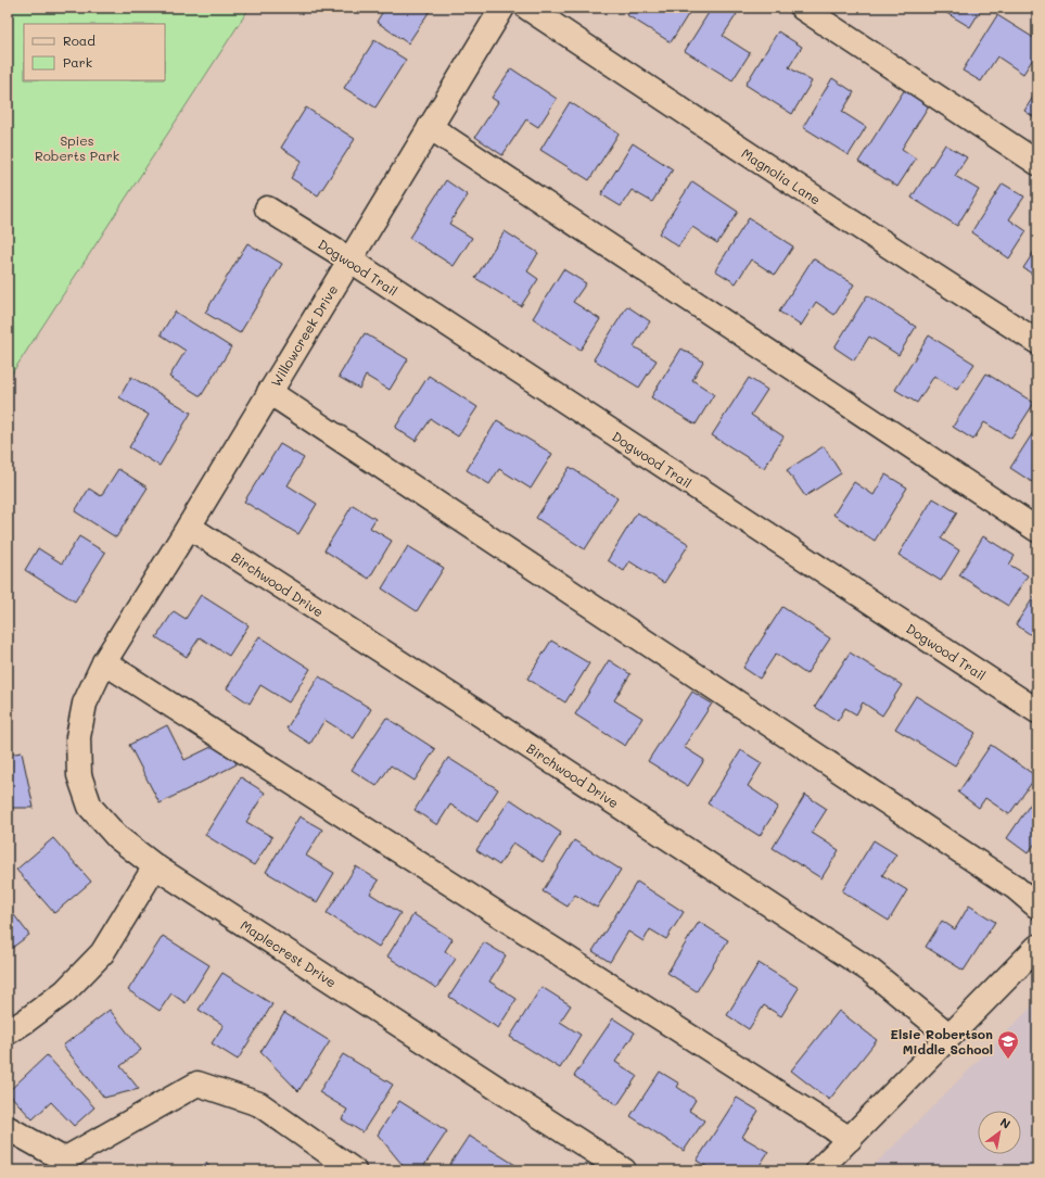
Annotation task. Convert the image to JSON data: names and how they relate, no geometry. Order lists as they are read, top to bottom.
{
  "streets": {
    "street": [
      "Magnolia Lane",
      "Dogwood Trail",
      "Willowcreek Drive",
      "Birchwood Drive",
      "Maplecrest Drive"
    ]
  },
  "crossings": [
    ["Dogwood Trail", "Willowcreek Drive"],
    ["Willowcreek Drive", "Birchwood Drive"],
    ["Willowcreek Drive", "Maplecrest Drive"]
  ],
  "parks": ["Spies Roberts Park"],
  "places": {
    "school or university": ["Elsie Robertson Middle School"]
  },
  "legend": ["Road", "Park"],
  "north": "top right"
}
